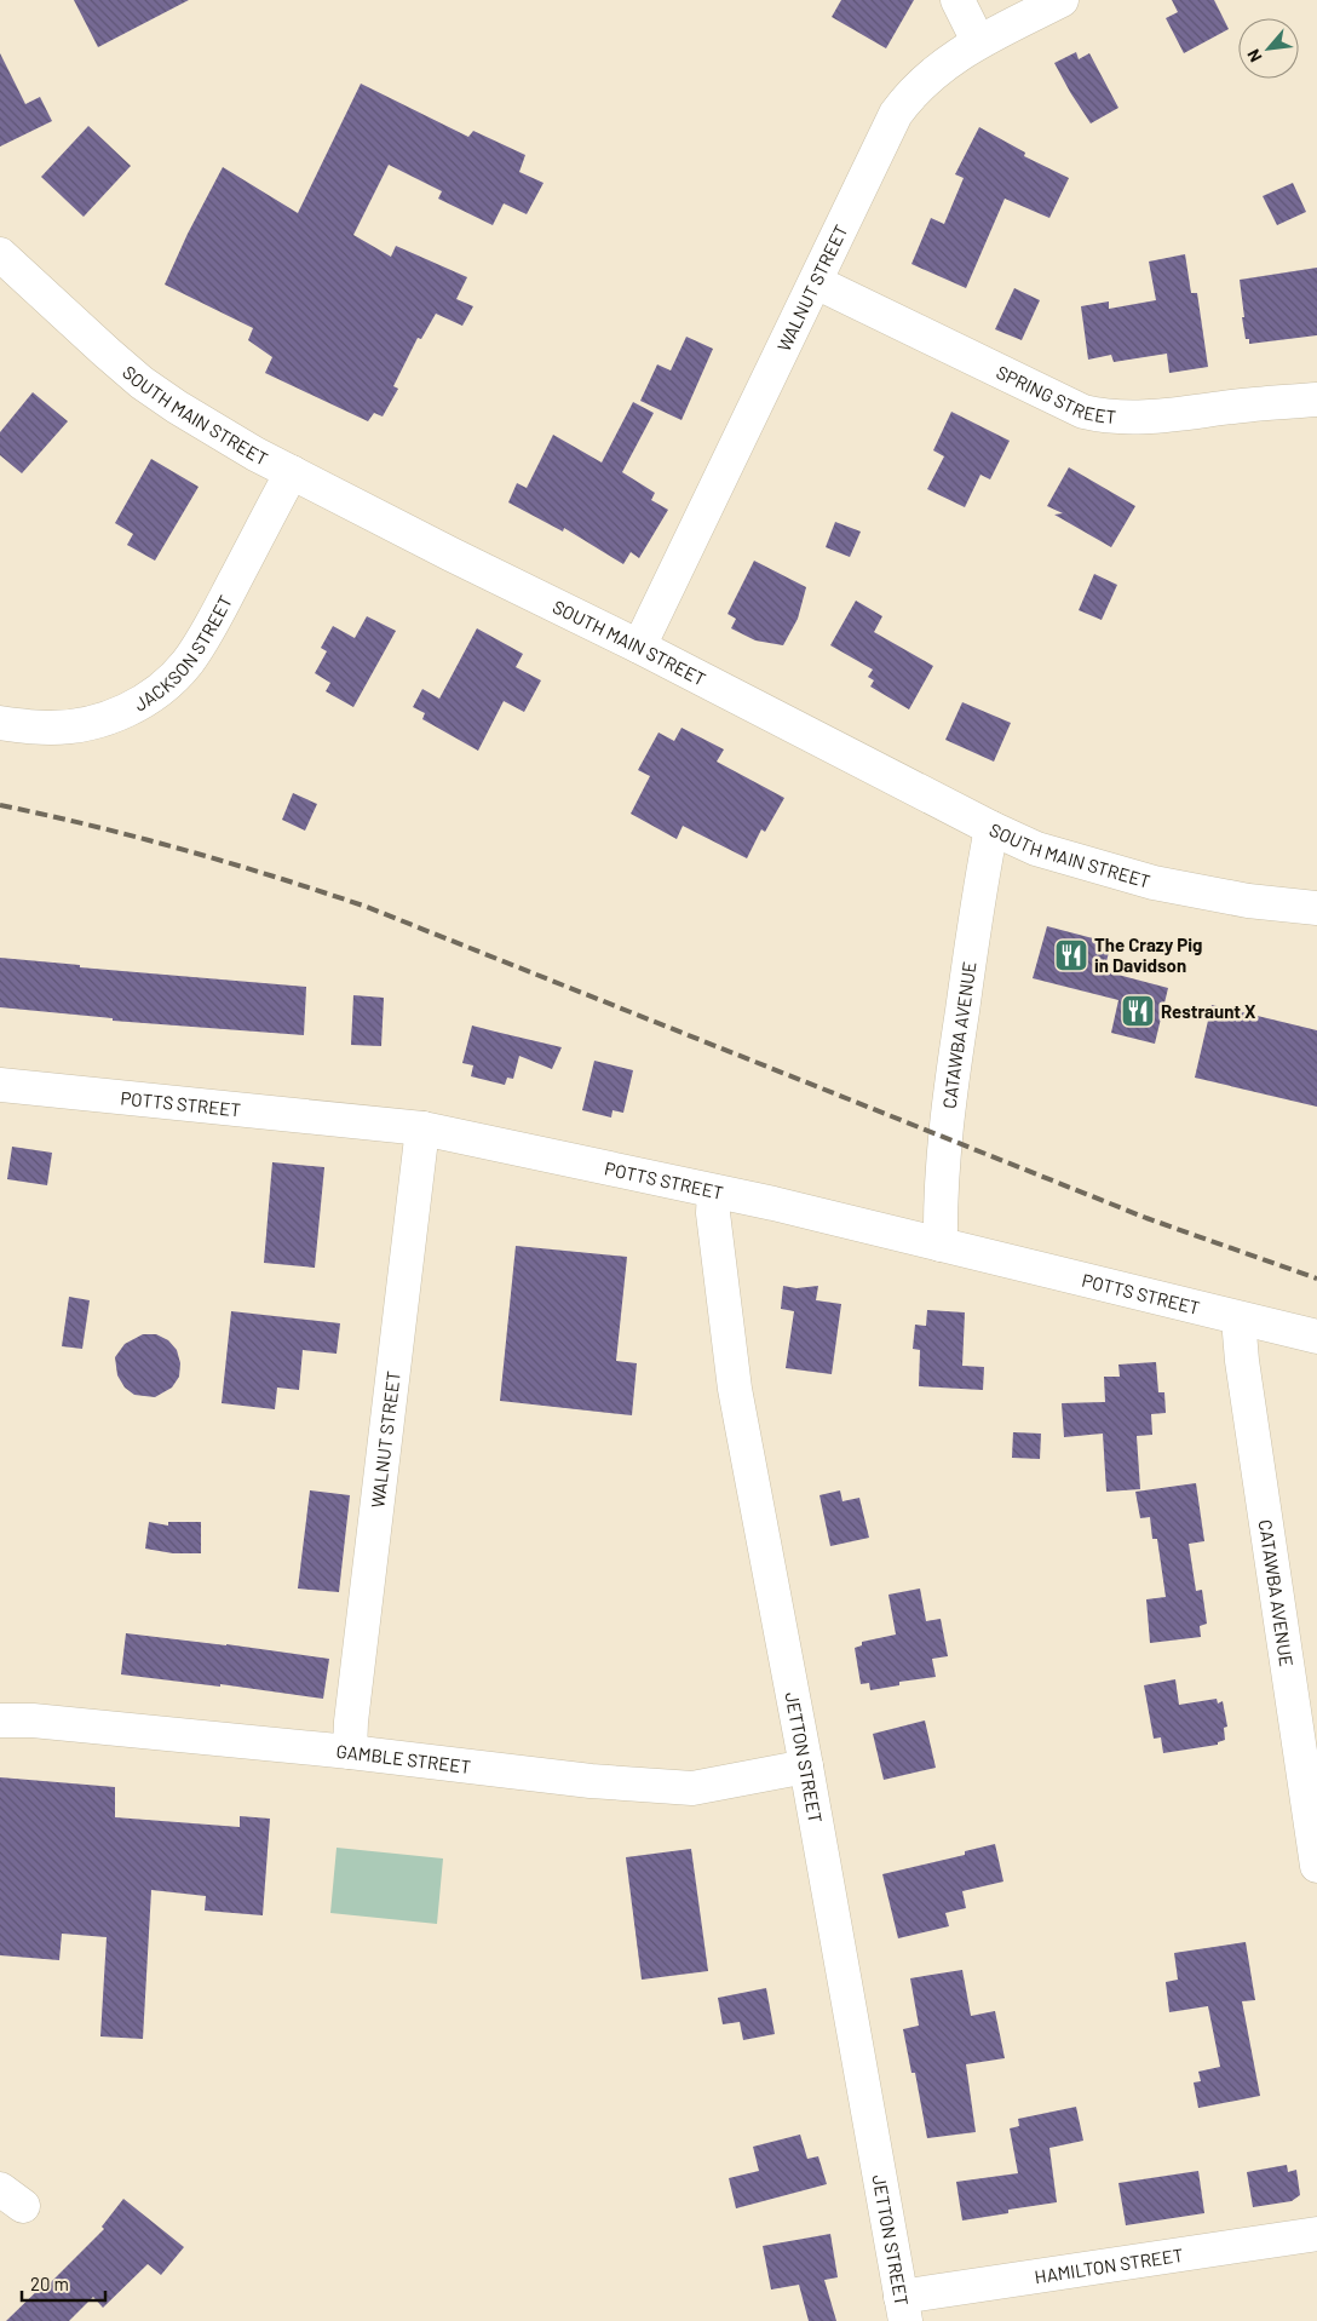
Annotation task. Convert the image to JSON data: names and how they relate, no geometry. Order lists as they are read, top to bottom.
{
  "streets": {
    "street": [
      "WALNUT STREET",
      "SPRING STREET",
      "SOUTH MAIN STREET",
      "JACKSON STREET",
      "CATAWBA AVENUE",
      "POTTS STREET",
      "JETTON STREET",
      "GAMBLE STREET",
      "HAMILTON STREET"
    ]
  },
  "crossings": [
    ["WALNUT STREET", "SPRING STREET"],
    ["WALNUT STREET", "SOUTH MAIN STREET"],
    ["WALNUT STREET", "POTTS STREET"],
    ["WALNUT STREET", "GAMBLE STREET"],
    ["SOUTH MAIN STREET", "JACKSON STREET"],
    ["SOUTH MAIN STREET", "CATAWBA AVENUE"],
    ["CATAWBA AVENUE", "POTTS STREET"],
    ["POTTS STREET", "JETTON STREET"],
    ["JETTON STREET", "GAMBLE STREET"],
    ["JETTON STREET", "HAMILTON STREET"]
  ],
  "places": {
    "restaurant": ["The Crazy Pig in Davidson", "Restraunt X"]
  },
  "scale_bar": "20 m",
  "north": "bottom left"
}
